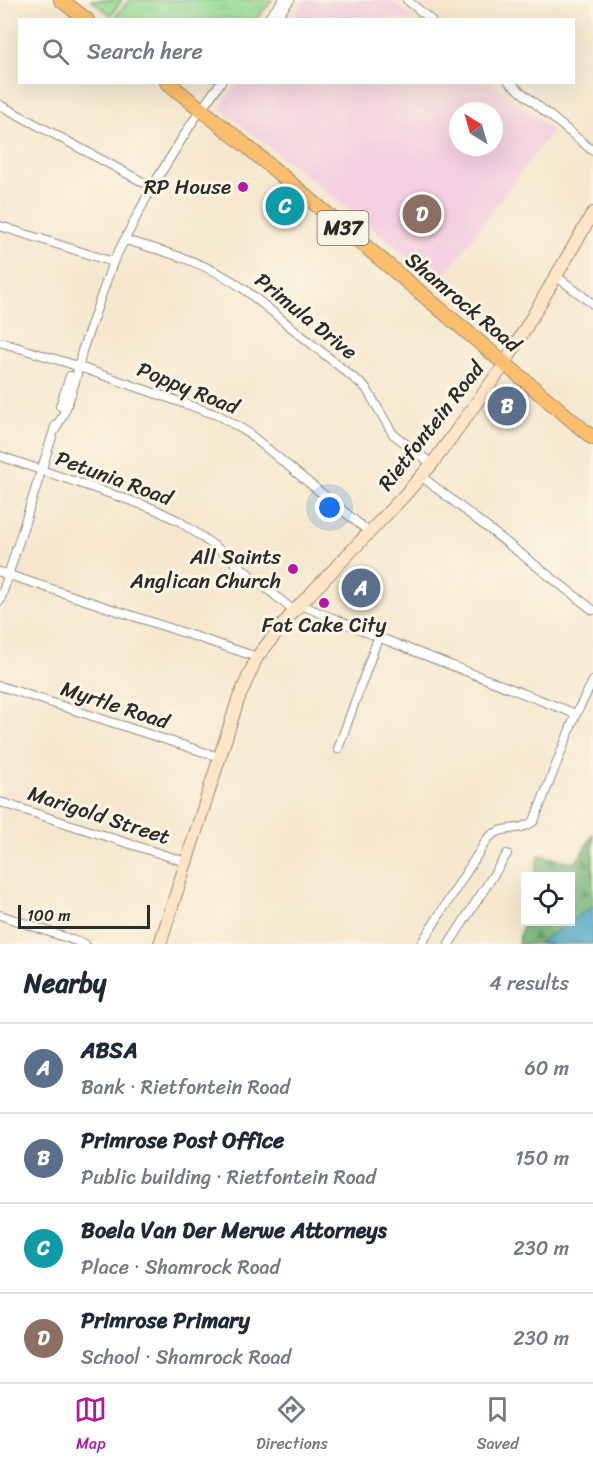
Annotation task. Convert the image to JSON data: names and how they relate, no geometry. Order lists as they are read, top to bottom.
{
  "streets": {
    "main road": ["M37", "Shamrock Road"],
    "street": [
      "Primula Drive",
      "Poppy Road",
      "Rietfontein Road",
      "Petunia Road",
      "Myrtle Road",
      "Marigold Street"
    ]
  },
  "crossings": [
    ["Shamrock Road", "Rietfontein Road"],
    ["Primula Drive", "Rietfontein Road"],
    ["Poppy Road", "Rietfontein Road"],
    ["Rietfontein Road", "Petunia Road"],
    ["Rietfontein Road", "Myrtle Road"],
    ["Rietfontein Road", "Marigold Street"]
  ],
  "places": ["RP House", "All Saints Anglican Church", "Fat Cake City"],
  "scale_bar": "100 m",
  "north": "top left",
  "page": {
    "search": "Search here",
    "pins": [
      "C",
      "D",
      "B",
      "A"
    ],
    "scale": "100 m",
    "heading": ["Nearby", "4 results"],
    "list": [
      {
        "mark": "A",
        "name": "ABSA",
        "note": "Bank · Rietfontein Road",
        "value": "60 m"
      },
      {
        "mark": "B",
        "name": "Primrose Post Office",
        "note": "Public building · Rietfontein Road",
        "value": "150 m"
      },
      {
        "mark": "C",
        "name": "Boela Van Der Merwe Attorneys",
        "note": "Place · Shamrock Road",
        "value": "230 m"
      },
      {
        "mark": "D",
        "name": "Primrose Primary",
        "note": "School · Shamrock Road",
        "value": "230 m"
      }
    ],
    "nav": ["Map", "Directions", "Saved"]
  }
}
